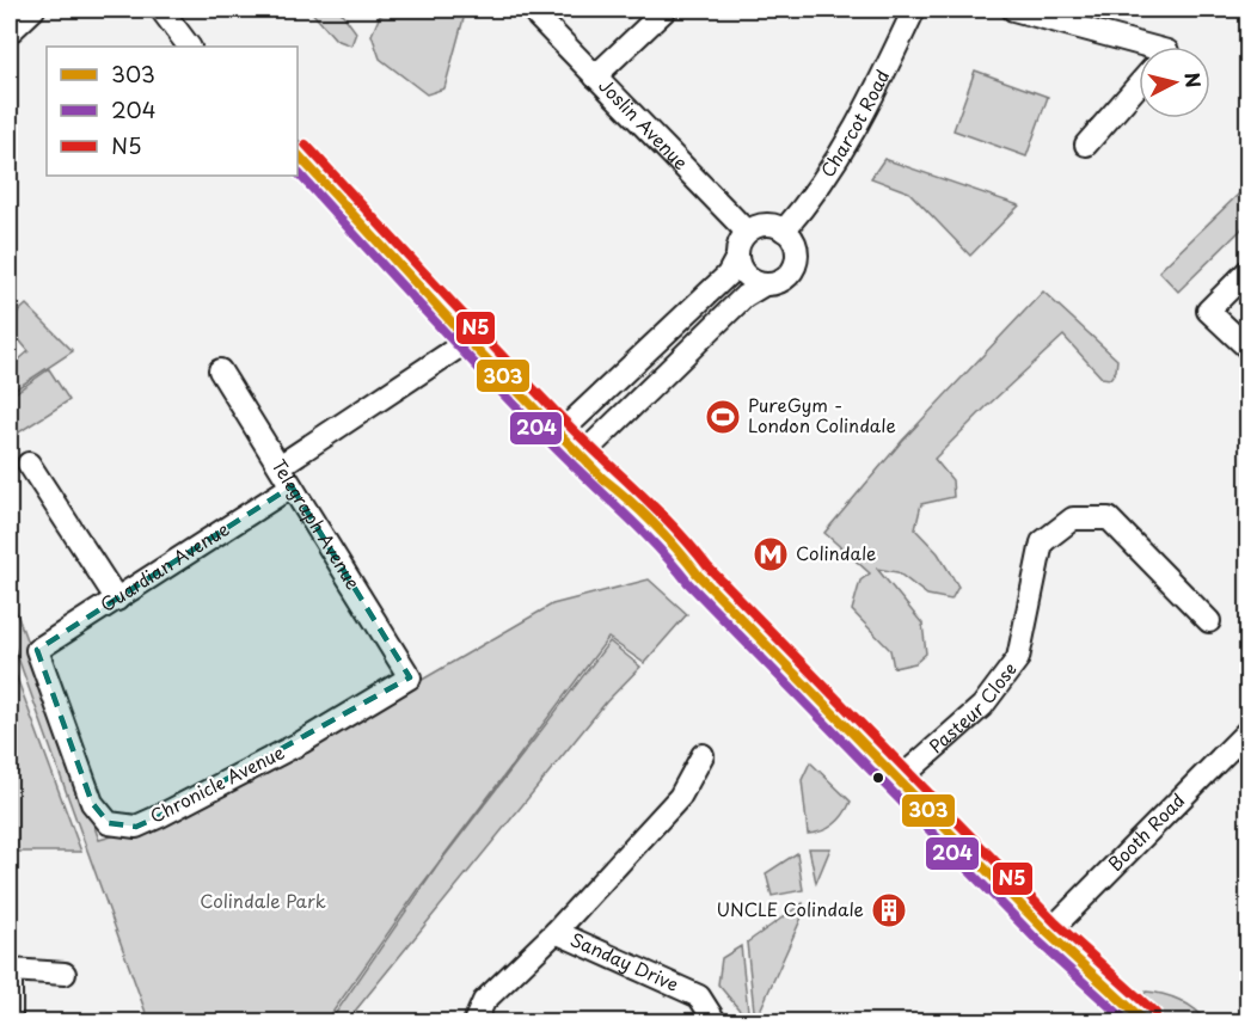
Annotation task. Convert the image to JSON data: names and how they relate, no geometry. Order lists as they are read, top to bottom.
{
  "streets": {
    "street": [
      "Charcot Road",
      "Joslin Avenue",
      "Telegraph Avenue",
      "Guardian Avenue",
      "Pasteur Close",
      "Chronicle Avenue",
      "Booth Road",
      "Sanday Drive"
    ]
  },
  "crossings": [
    ["Charcot Road", "Joslin Avenue"],
    ["Telegraph Avenue", "Guardian Avenue"],
    ["Telegraph Avenue", "Chronicle Avenue"],
    ["Guardian Avenue", "Chronicle Avenue"]
  ],
  "parks": ["Colindale Park"],
  "places": {
    "sports": ["PureGym - London Colindale"],
    "metro station": ["Colindale"],
    "building": ["UNCLE Colindale"]
  },
  "lines": ["transit line N5", "transit line 303", "transit line 204"],
  "legend": ["303", "204", "N5"],
  "north": "right"
}
